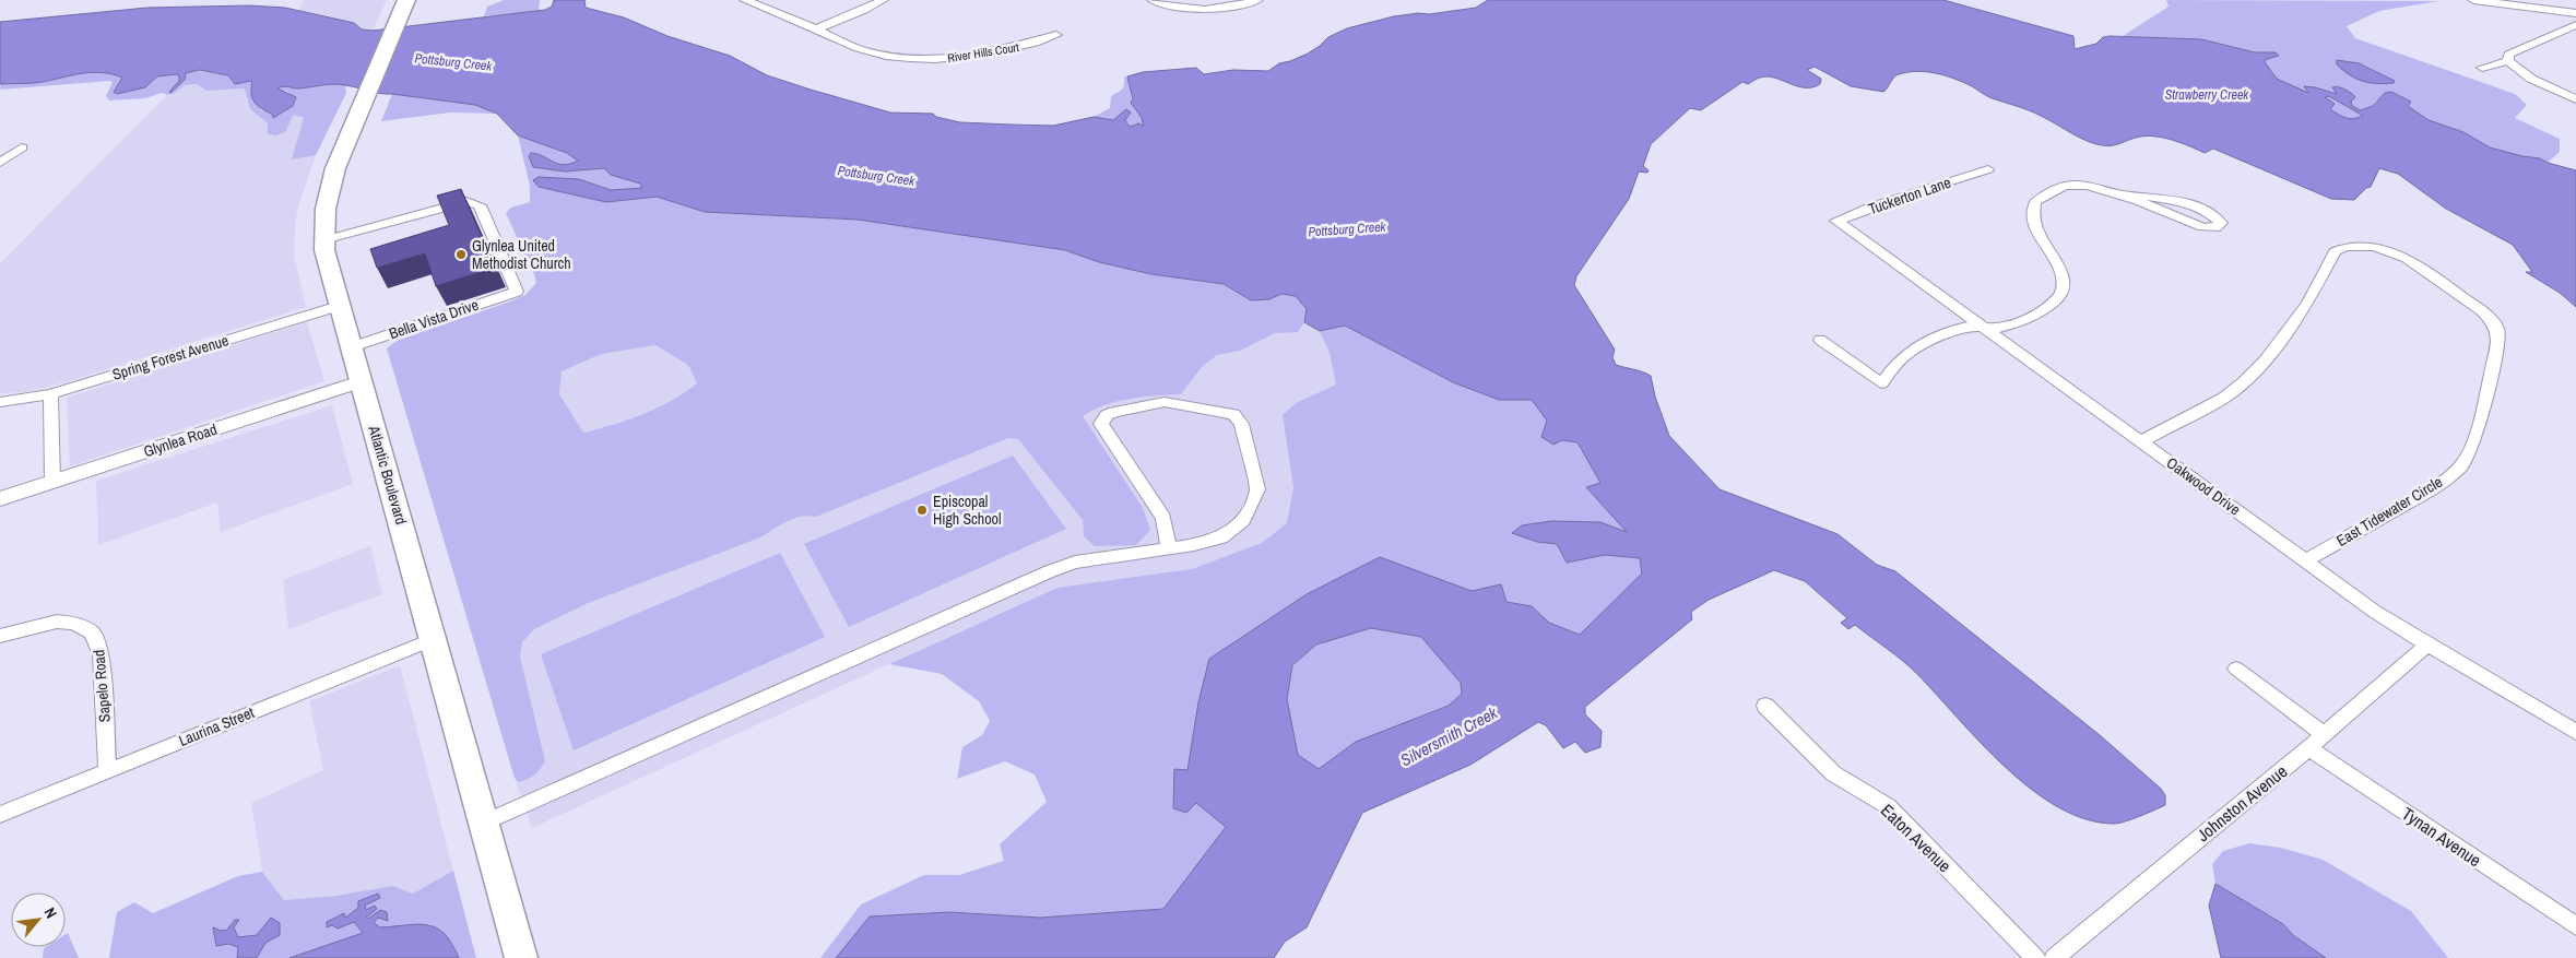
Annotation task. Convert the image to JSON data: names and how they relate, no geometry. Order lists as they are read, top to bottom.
{
  "streets": {
    "main road": ["Atlantic Boulevard"],
    "street": [
      "River Hills Court",
      "Tuckerton Lane",
      "Bella Vista Drive",
      "Spring Forest Avenue",
      "Glynlea Road",
      "Oakwood Drive",
      "East Tidewater Circle",
      "Sapelo Road",
      "Laurina Street",
      "Johnston Avenue",
      "Tynan Avenue",
      "Eaton Avenue"
    ]
  },
  "crossings": [
    ["Tuckerton Lane", "Oakwood Drive"],
    ["Bella Vista Drive", "Atlantic Boulevard"],
    ["Spring Forest Avenue", "Atlantic Boulevard"],
    ["Glynlea Road", "Atlantic Boulevard"],
    ["Atlantic Boulevard", "Laurina Street"],
    ["Oakwood Drive", "East Tidewater Circle"],
    ["Oakwood Drive", "Johnston Avenue"],
    ["Sapelo Road", "Laurina Street"],
    ["Johnston Avenue", "Tynan Avenue"]
  ],
  "water": ["Pottsburg Creek", "Strawberry Creek", "Silversmith Creek"],
  "places": ["Glynlea United Methodist Church", "Episcopal High School"],
  "north": "top right"
}
